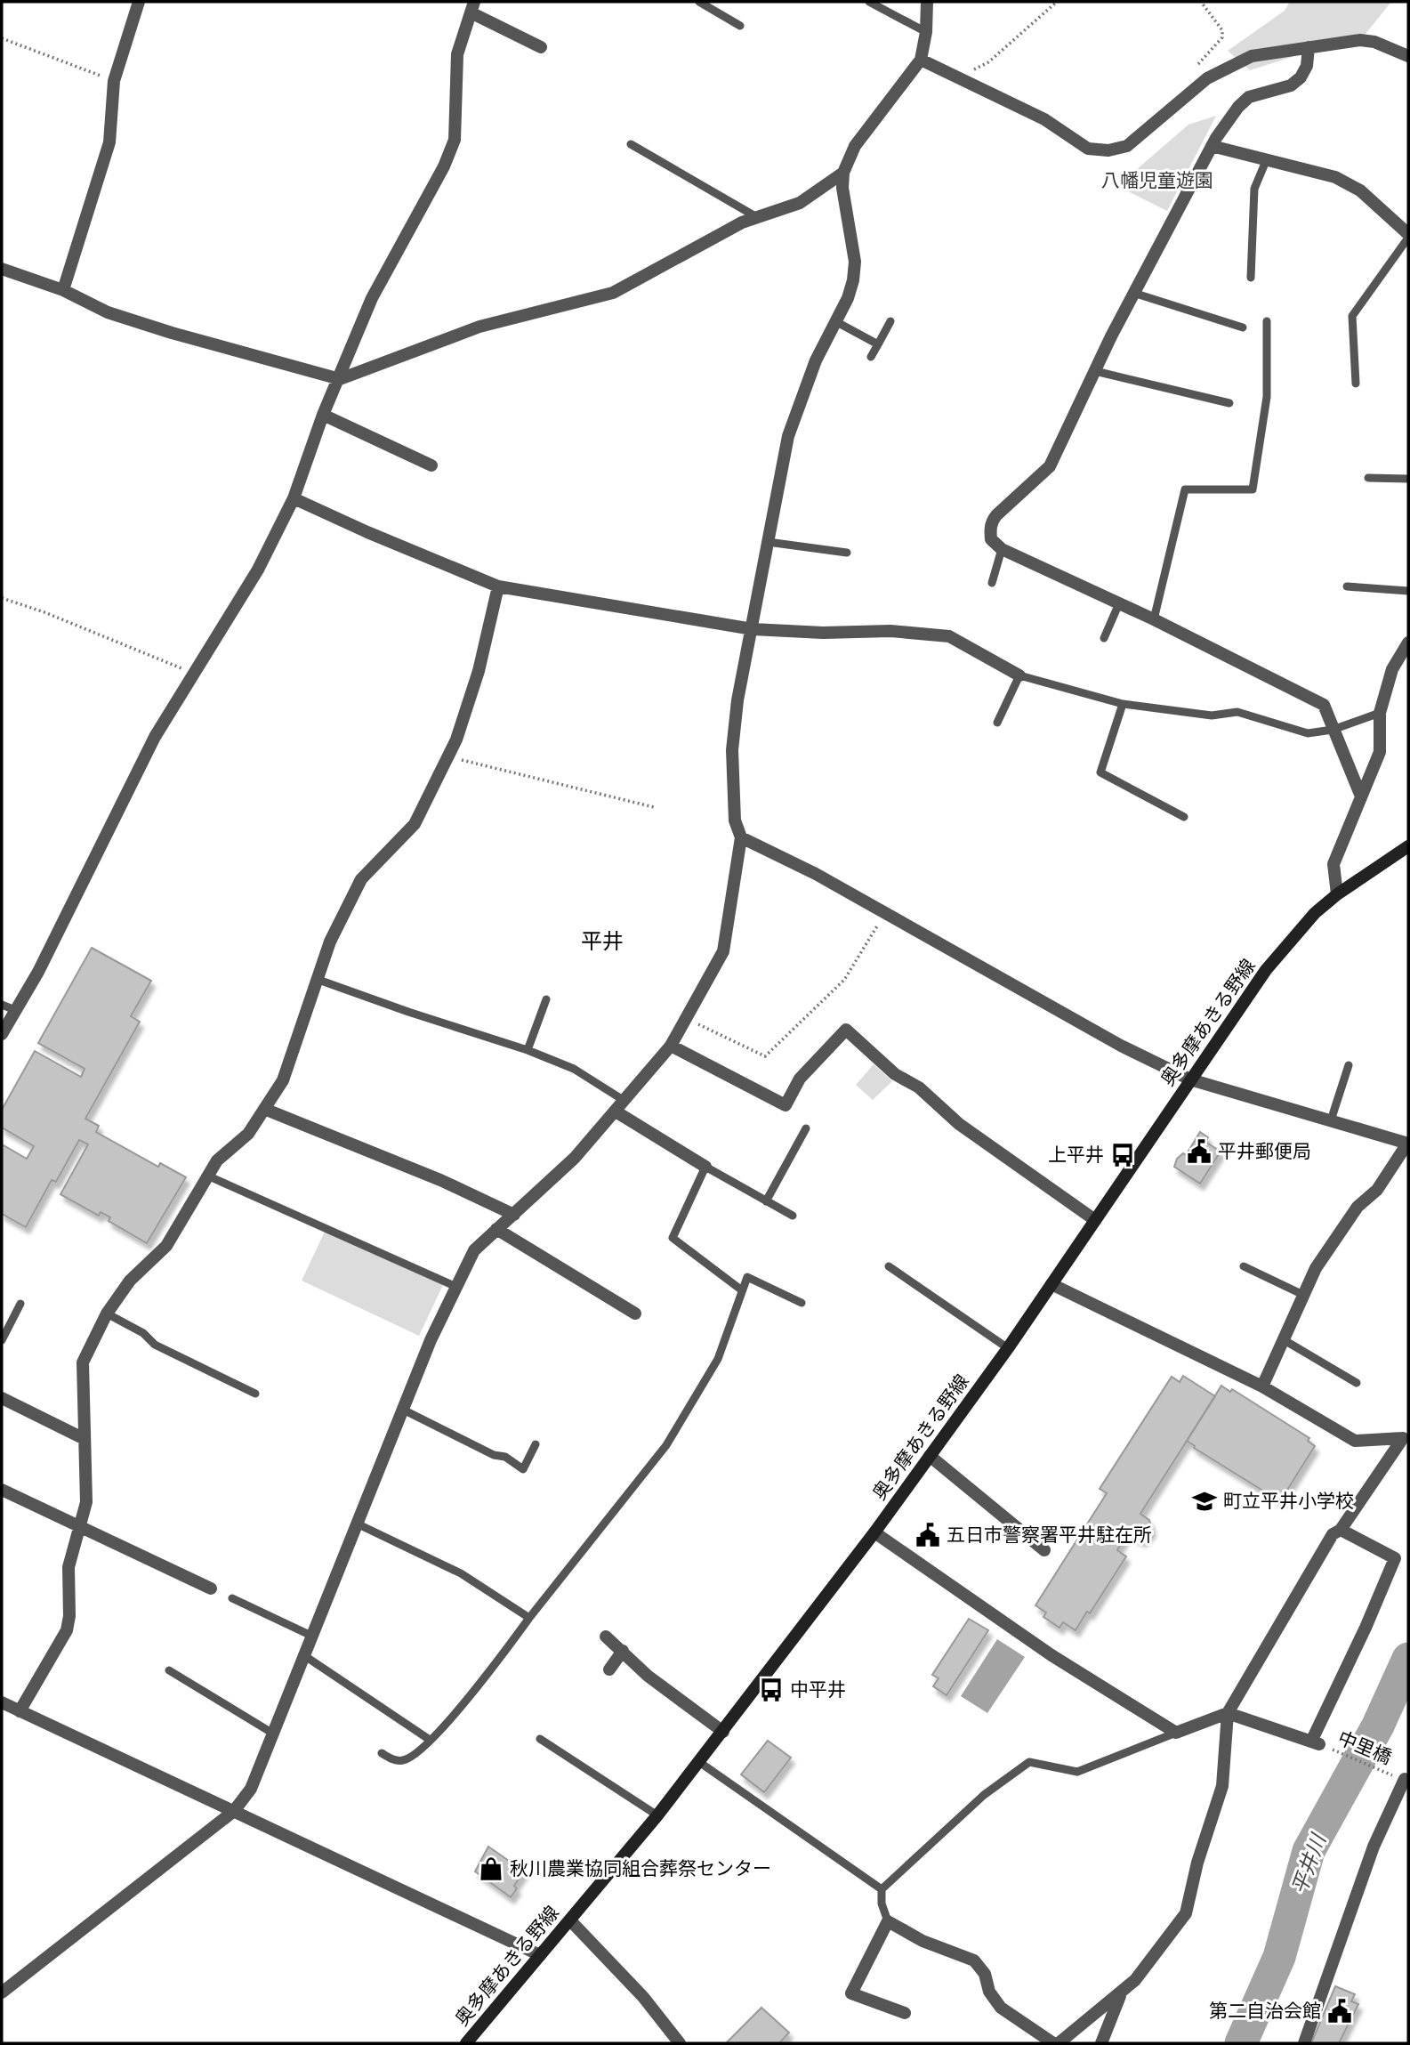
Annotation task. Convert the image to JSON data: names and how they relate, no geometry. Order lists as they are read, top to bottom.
{
  "streets": {
    "main road": ["奥多摩あきる野線"],
    "path": ["中里橋"]
  },
  "districts": ["平井"],
  "water": ["平井川"],
  "parks": ["八幡児童遊園"],
  "places": {
    "public building": ["平井郵便局", "五日市警察署平井駐在所", "第二自治会館"],
    "bus stop": ["上平井", "中平井"],
    "school or university": ["町立平井小学校"],
    "shop": ["秋川農業協同組合葬祭センター"]
  }
}
